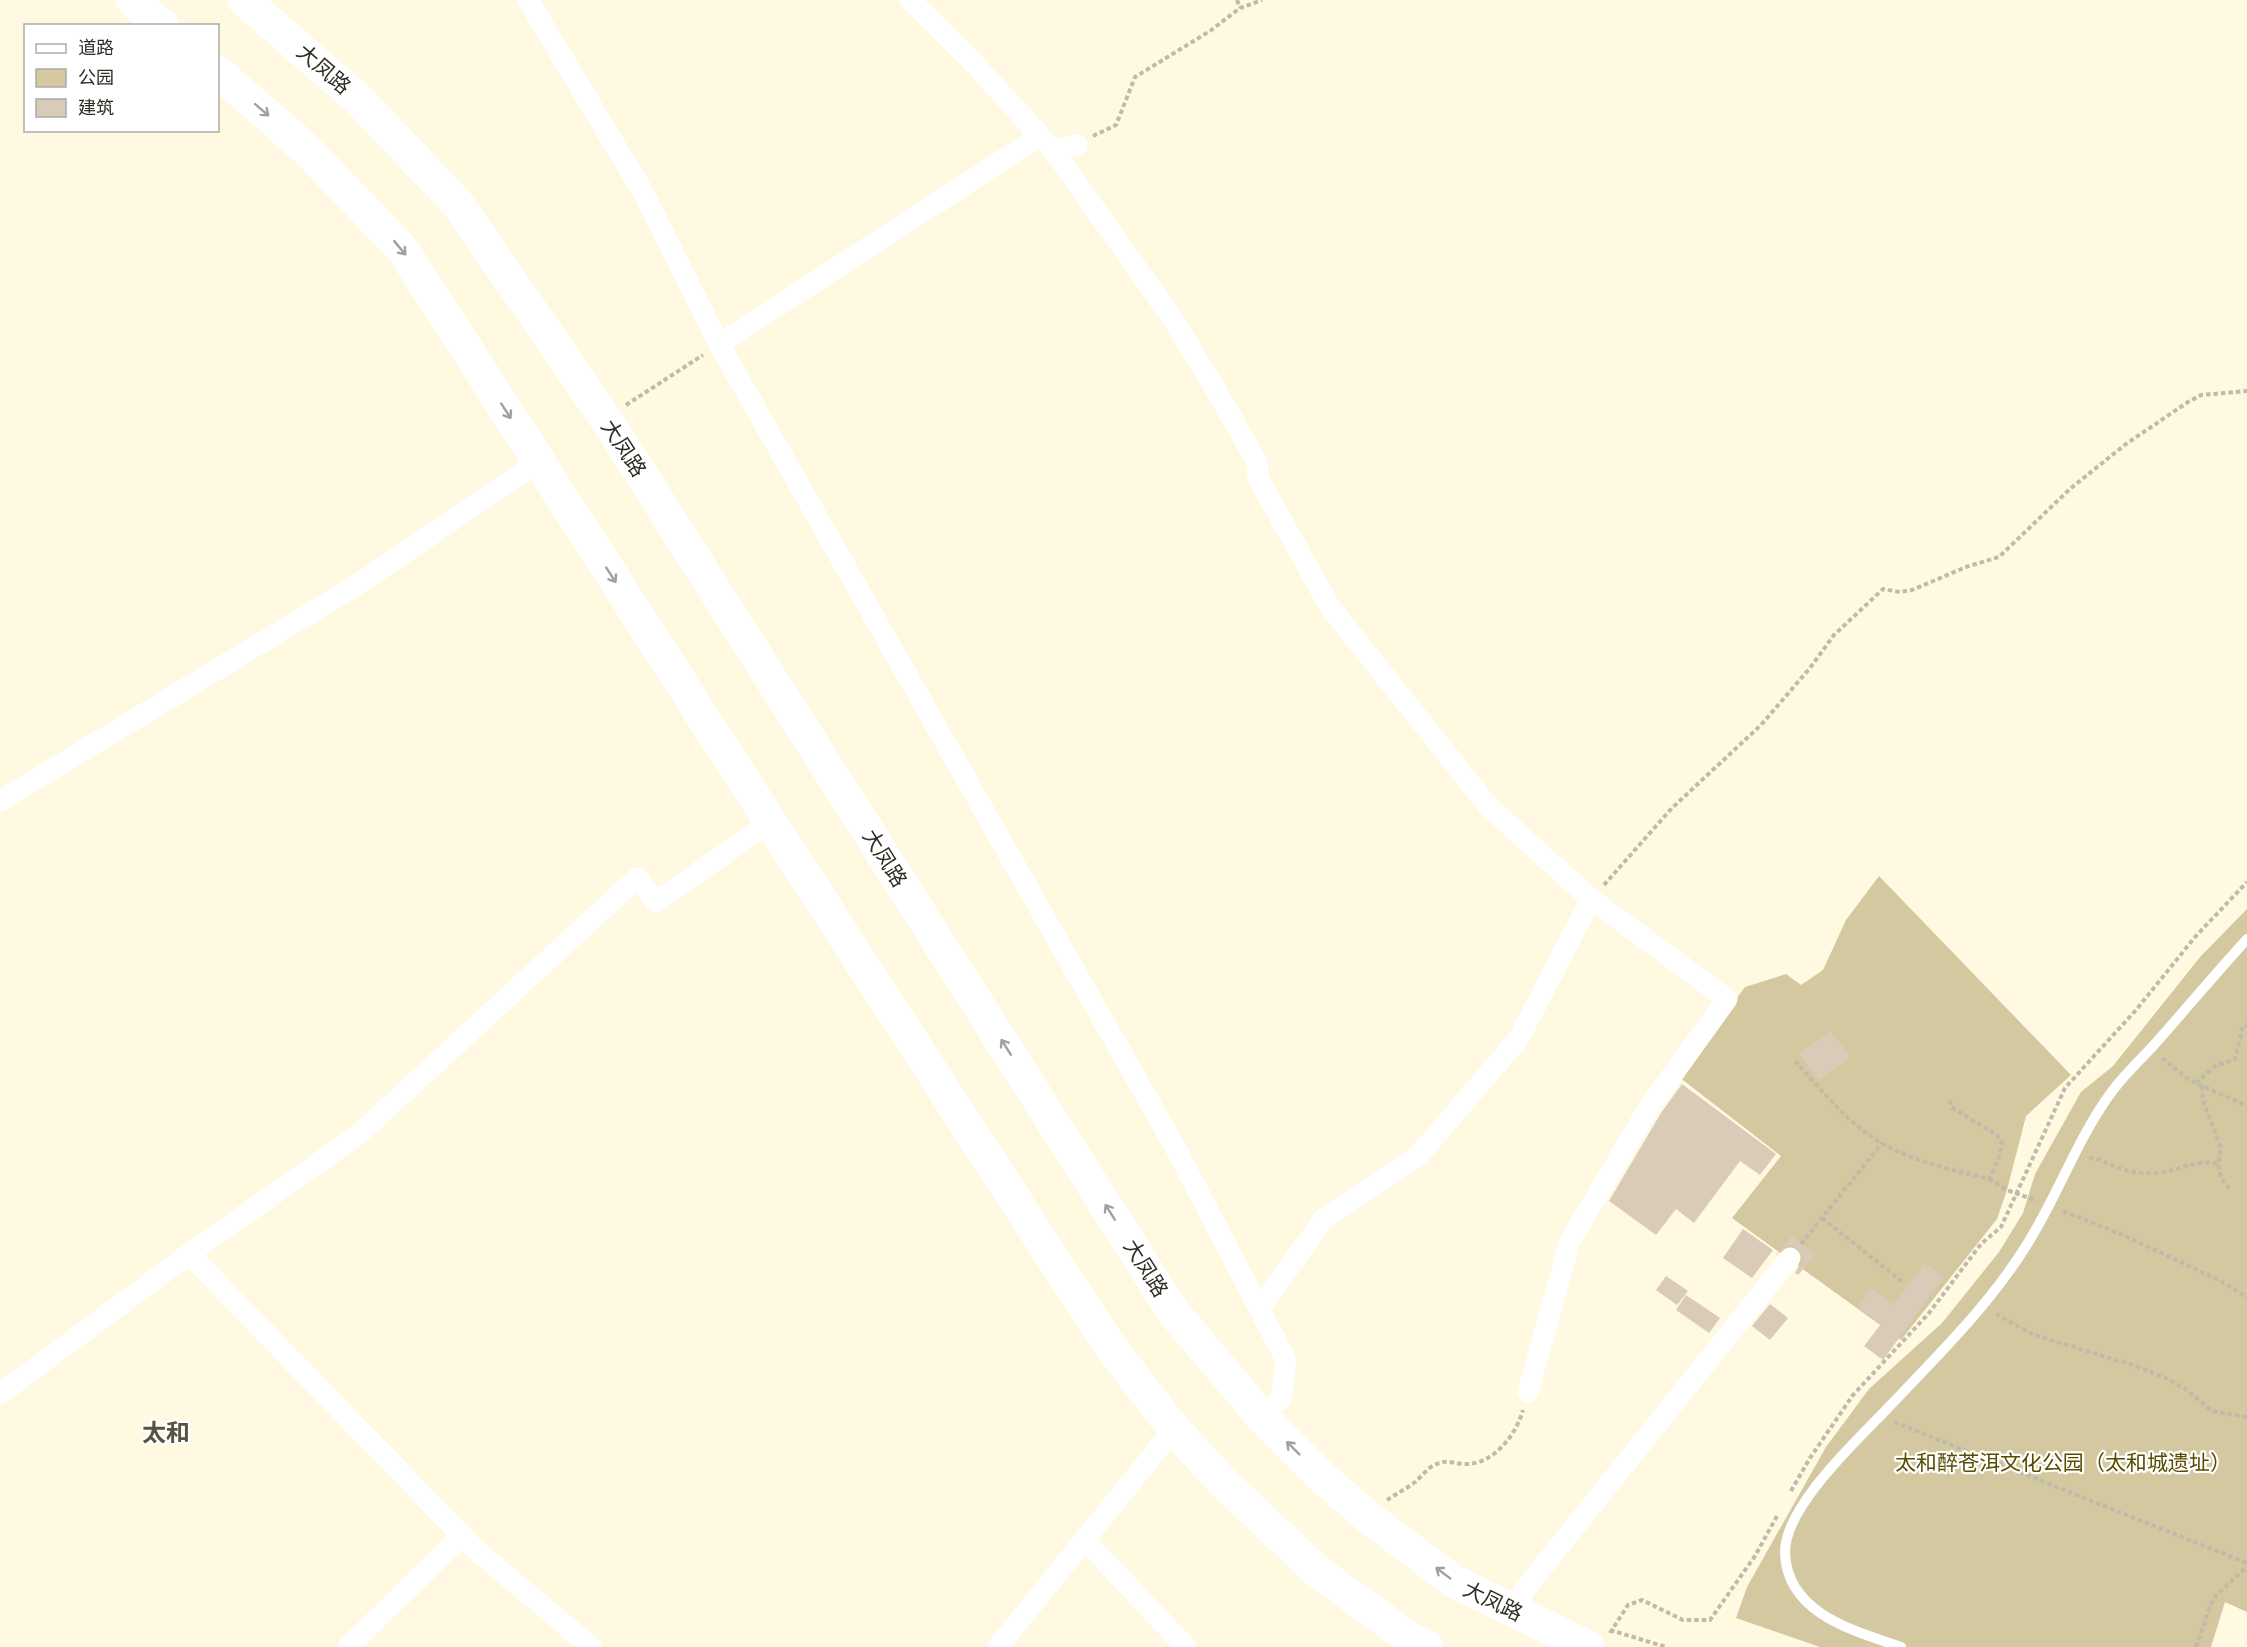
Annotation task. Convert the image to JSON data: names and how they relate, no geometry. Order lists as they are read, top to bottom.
{
  "streets": {
    "highway": ["大凤路"]
  },
  "districts": ["太和"],
  "parks": ["太和醉苍洱文化公园（太和城遗址）"],
  "legend": ["道路", "公园", "建筑"]
}
